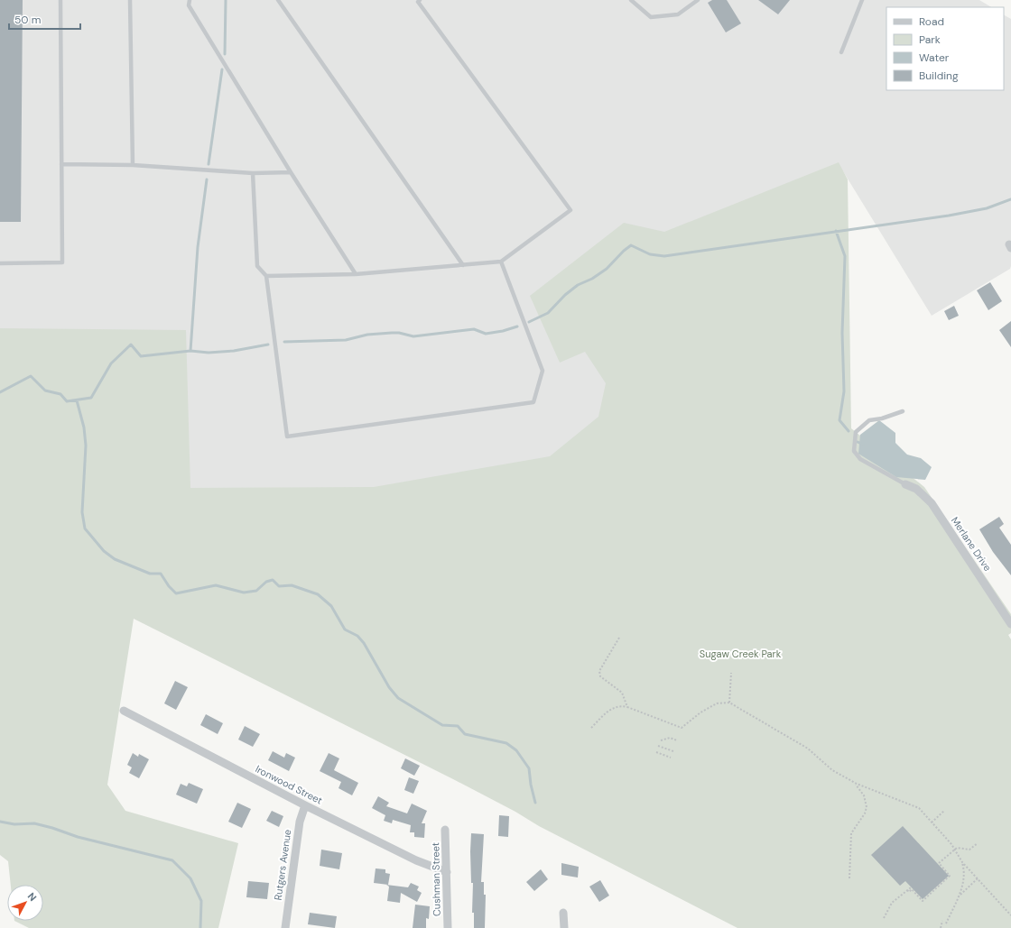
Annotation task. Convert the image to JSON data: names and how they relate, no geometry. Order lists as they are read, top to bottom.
{
  "streets": {
    "street": [
      "Merlane Drive",
      "Ironwood Street",
      "Rutgers Avenue",
      "Cushman Street"
    ]
  },
  "crossings": [
    ["Ironwood Street", "Rutgers Avenue"],
    ["Ironwood Street", "Cushman Street"]
  ],
  "parks": ["Sugaw Creek Park"],
  "legend": [
    "Road",
    "Park",
    "Water",
    "Building"
  ],
  "scale_bar": "50 m",
  "north": "top right"
}
